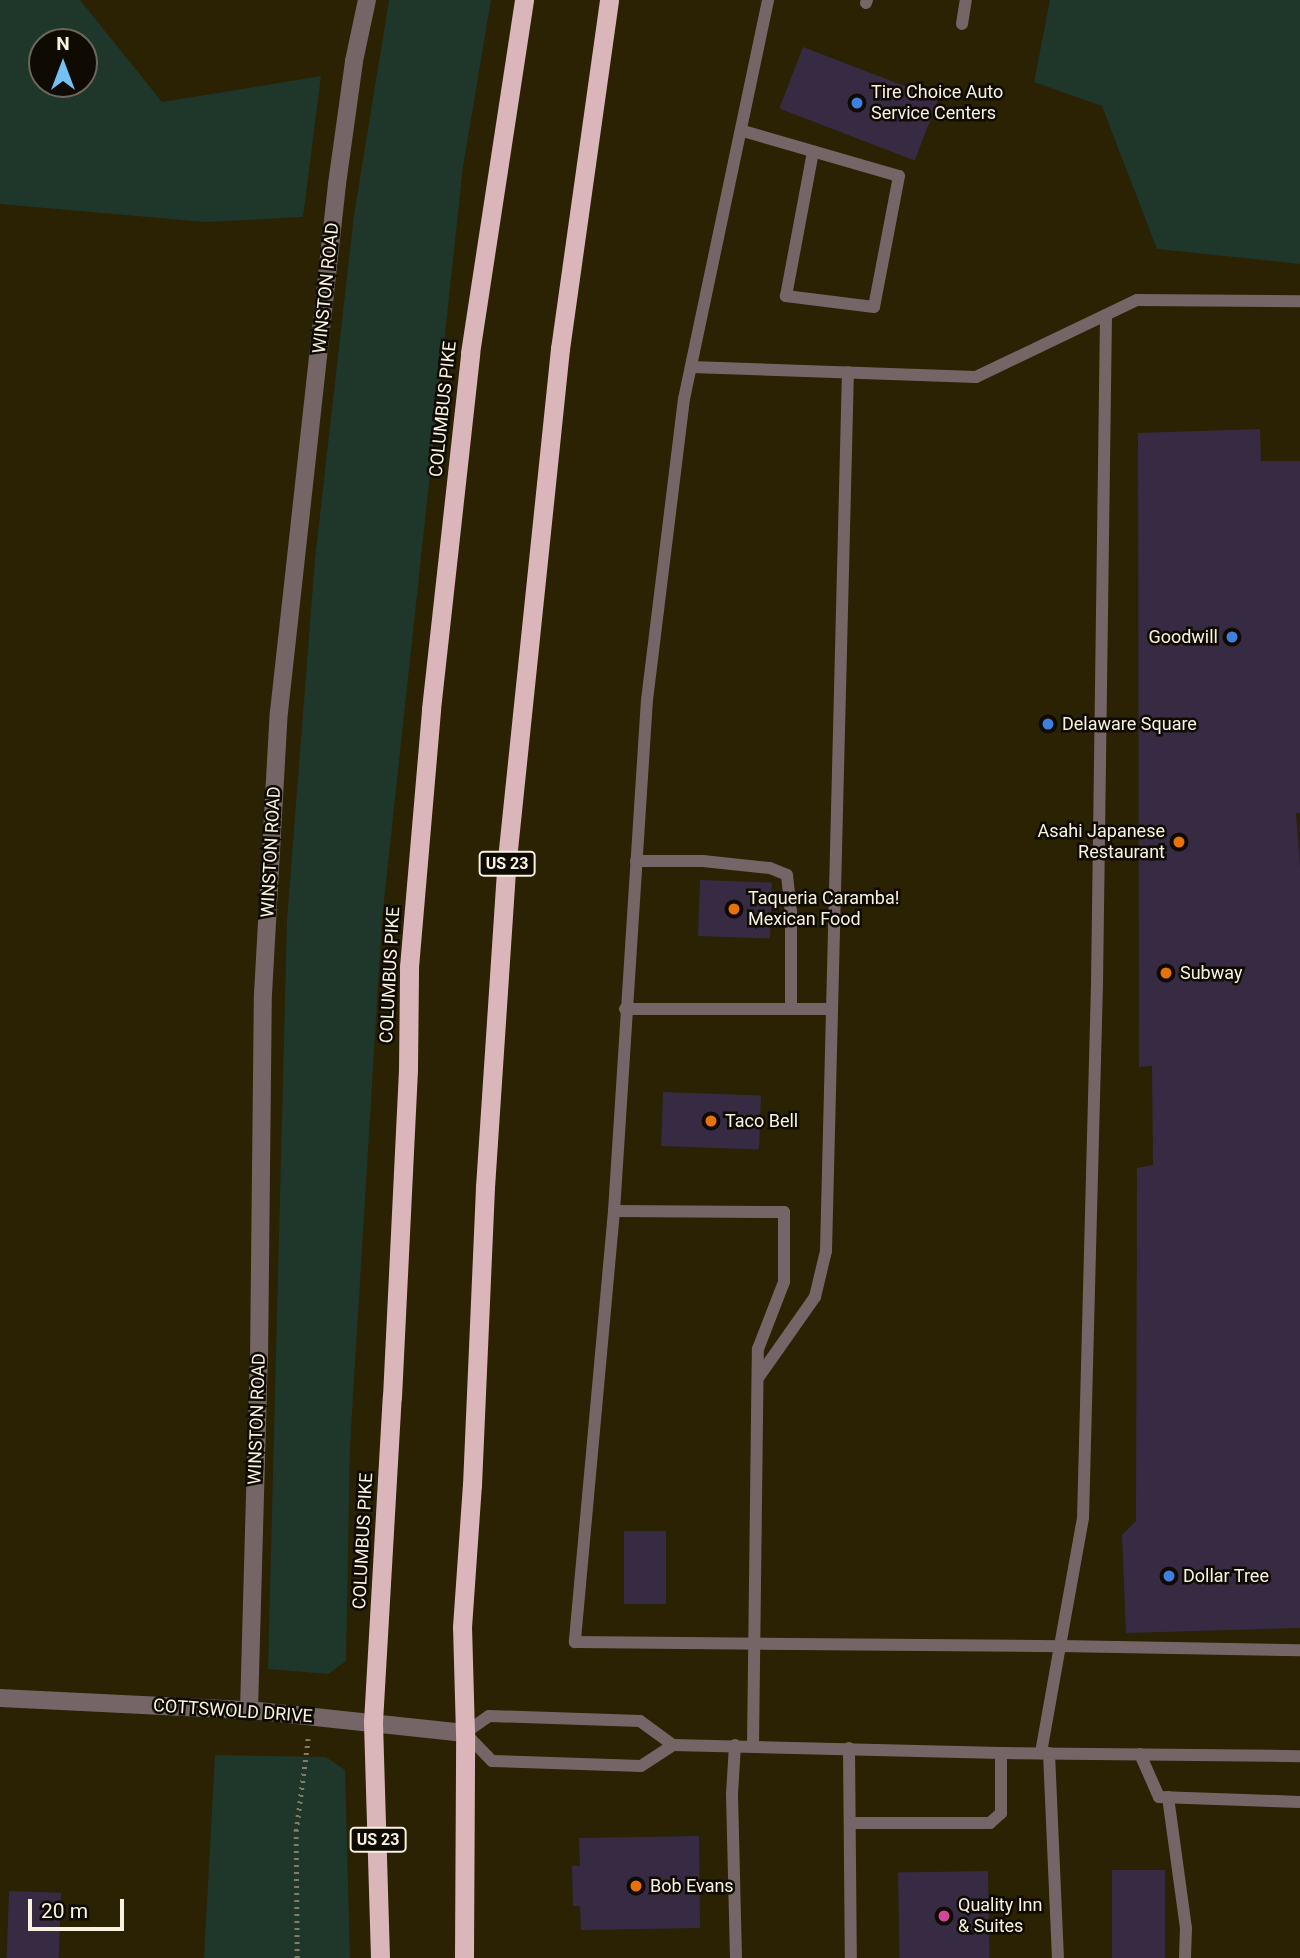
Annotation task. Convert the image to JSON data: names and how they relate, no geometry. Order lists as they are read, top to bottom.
{
  "streets": {
    "highway": ["COLUMBUS PIKE", "US 23"],
    "street": ["WINSTON ROAD", "COTTSWOLD DRIVE"]
  },
  "crossings": [
    ["WINSTON ROAD", "COTTSWOLD DRIVE"],
    ["COLUMBUS PIKE", "COTTSWOLD DRIVE"],
    ["US 23", "COTTSWOLD DRIVE"]
  ],
  "places": [
    "Tire Choice Auto Service Centers",
    "Goodwill",
    "Delaware Square",
    "Asahi Japanese Restaurant",
    "Taqueria Caramba! Mexican Food",
    "Subway",
    "Taco Bell",
    "Dollar Tree",
    "Bob Evans",
    "Quality Inn & Suites"
  ],
  "scale_bar": "20 m",
  "north": "top"
}
